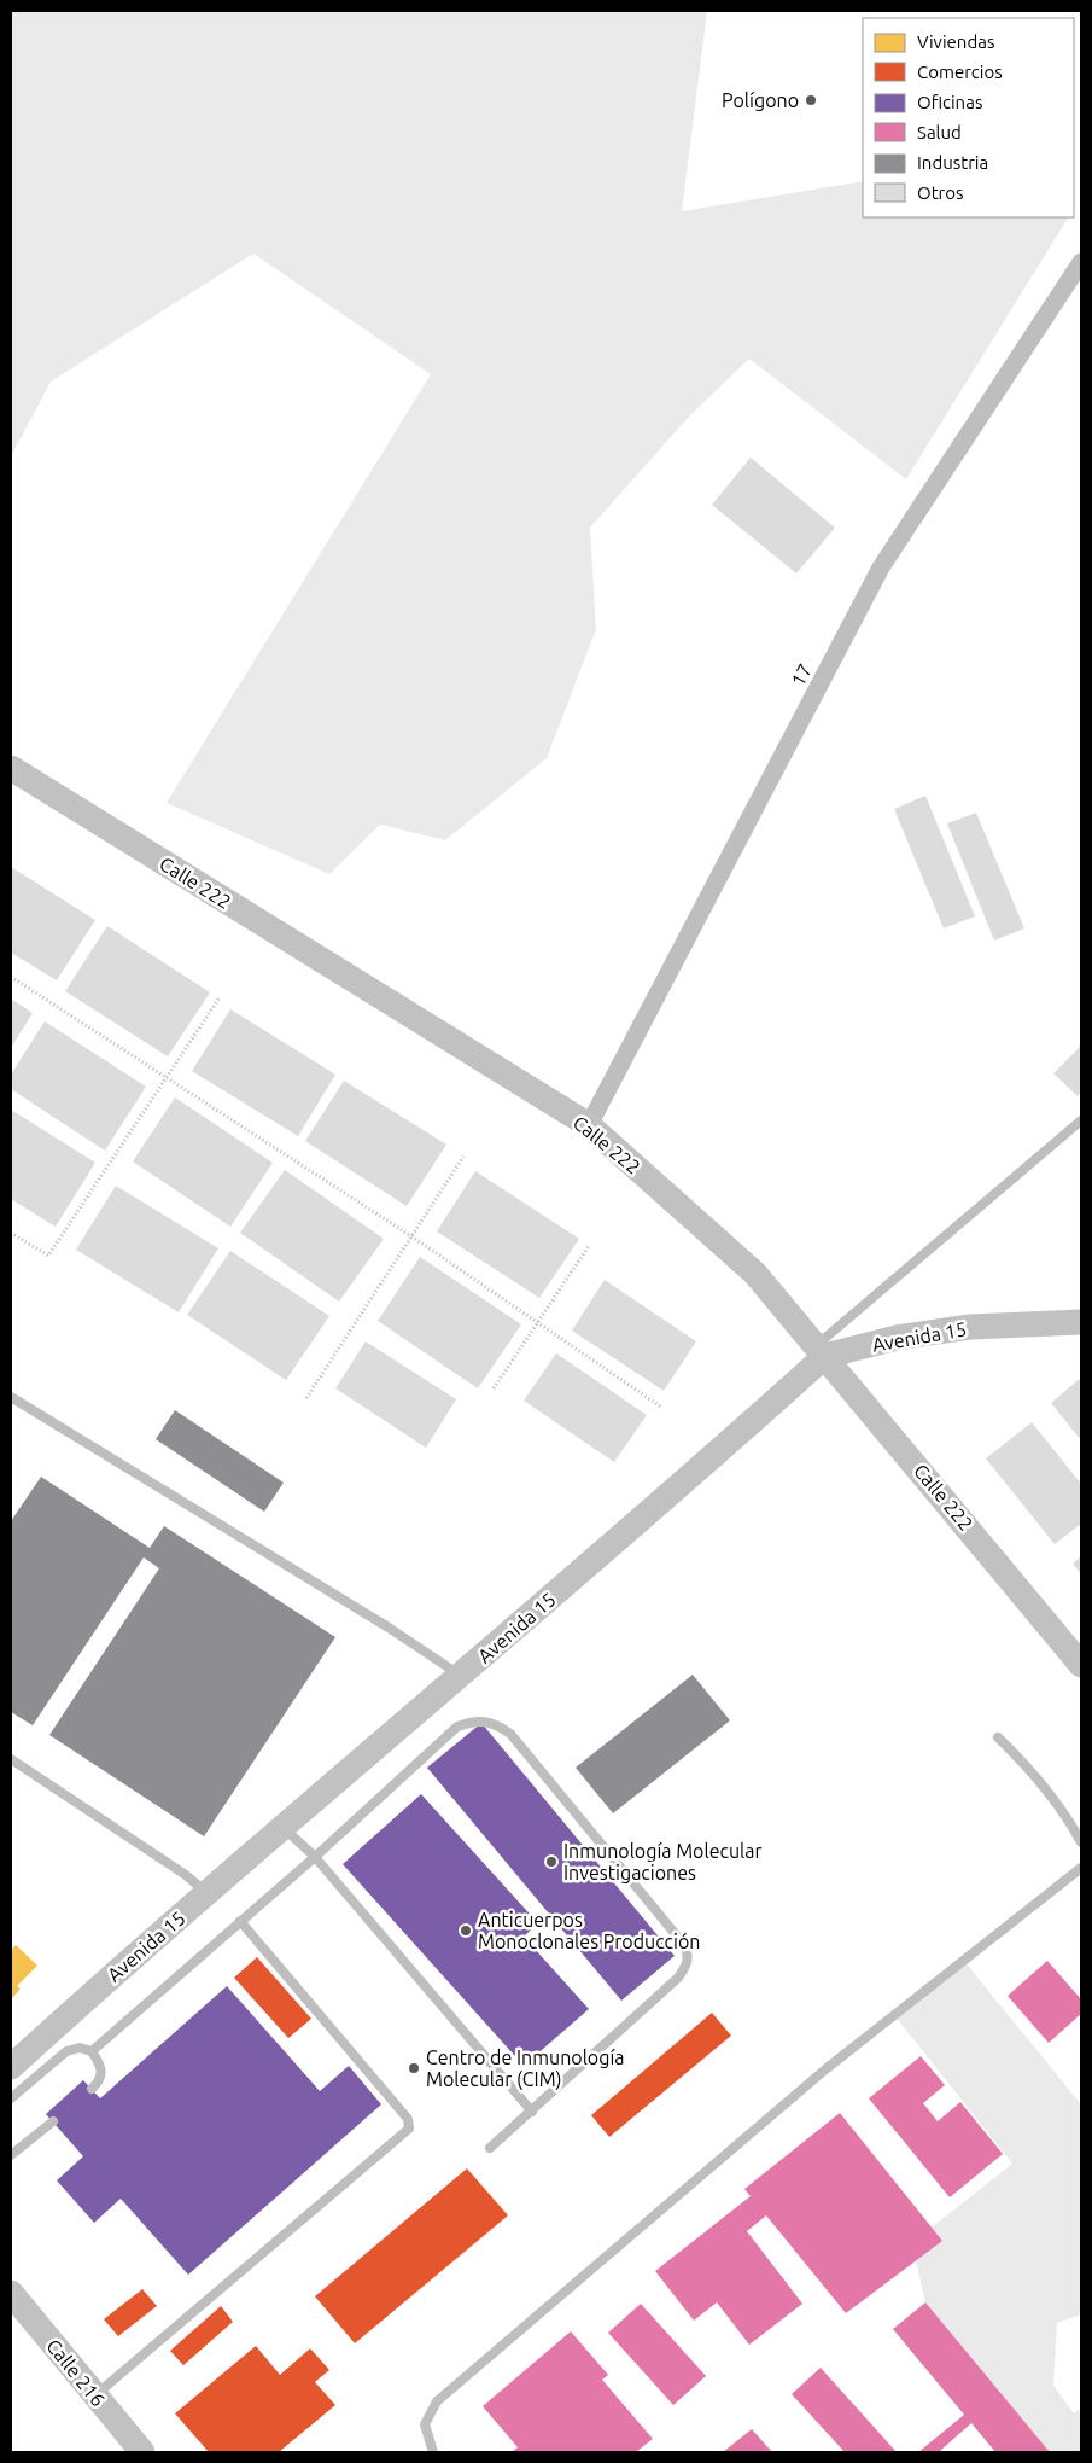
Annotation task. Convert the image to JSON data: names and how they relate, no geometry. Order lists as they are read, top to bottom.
{
  "streets": {
    "street": [
      "17",
      "Calle 222",
      "Avenida 15",
      "Calle 216"
    ]
  },
  "crossings": [
    ["17", "Calle 222"],
    ["Calle 222", "Avenida 15"]
  ],
  "places": [
    "Polígono",
    "Inmunología Molecular Investigaciones",
    "Anticuerpos Monoclonales Producción",
    "Centro de Inmunología Molecular (CIM)"
  ],
  "legend": [
    "Viviendas",
    "Comercios",
    "Oficinas",
    "Salud",
    "Industria",
    "Otros"
  ]
}
